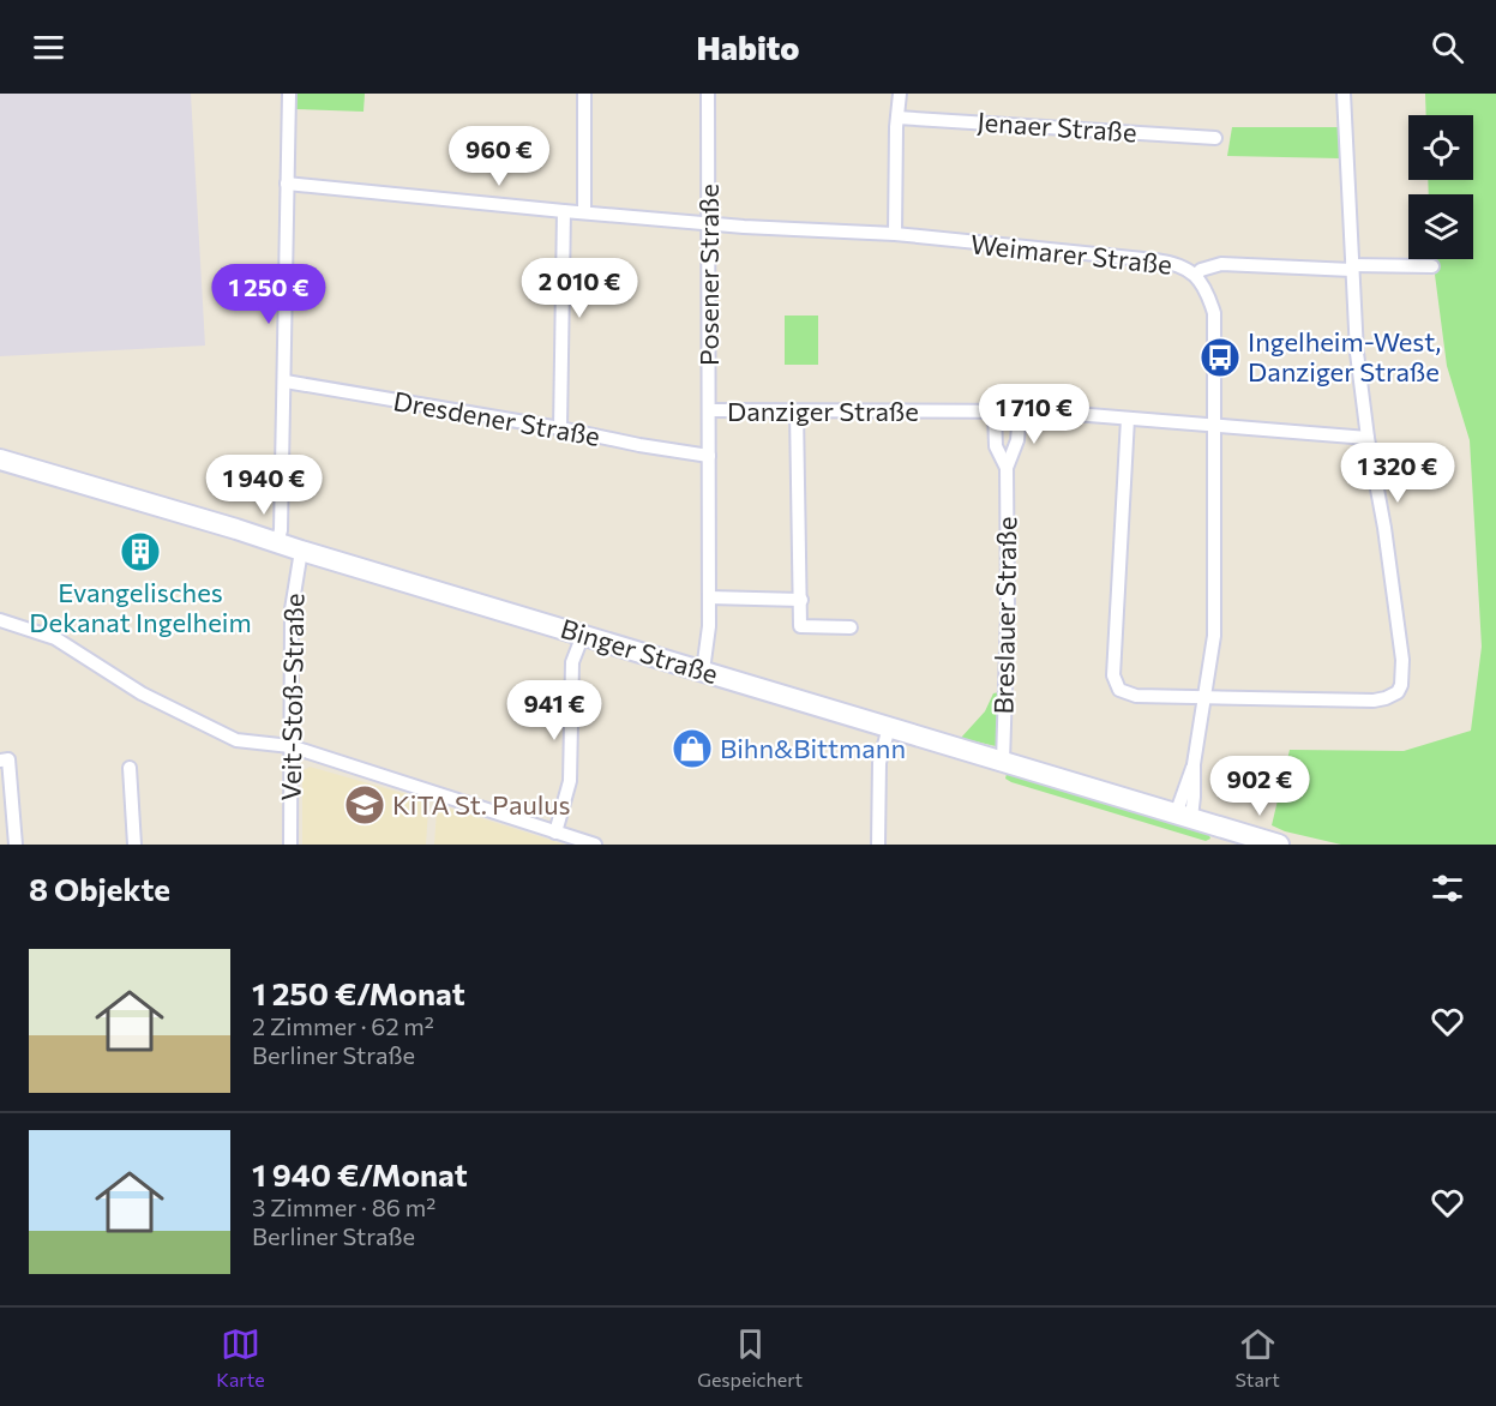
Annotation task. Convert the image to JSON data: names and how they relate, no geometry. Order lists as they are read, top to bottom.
{
  "streets": {
    "main road": ["Binger Straße"],
    "street": [
      "Jenaer Straße",
      "Weimarer Straße",
      "Posener Straße",
      "Danziger Straße",
      "Dresdener Straße",
      "Breslauer Straße",
      "Veit-Stoß-Straße"
    ]
  },
  "crossings": [
    ["Weimarer Straße", "Posener Straße"],
    ["Weimarer Straße", "Danziger Straße"],
    ["Weimarer Straße", "Binger Straße"],
    ["Posener Straße", "Danziger Straße"],
    ["Posener Straße", "Dresdener Straße"],
    ["Posener Straße", "Binger Straße"],
    ["Danziger Straße", "Breslauer Straße"],
    ["Breslauer Straße", "Binger Straße"],
    ["Binger Straße", "Veit-Stoß-Straße"]
  ],
  "places": {
    "bus stop": ["Ingelheim-West, Danziger Straße"],
    "building": ["Evangelisches Dekanat Ingelheim"],
    "shop": ["Bihn&Bittmann"],
    "school or university": ["KiTA St. Paulus"]
  },
  "page": {
    "header": "Habito",
    "price": [
      "960 €",
      "2 010 €",
      "1 250 €",
      "1 710 €",
      "1 320 €",
      "1 940 €",
      "941 €",
      "902 €"
    ],
    "heading": "8 Objekte",
    "list": [
      {
        "name": "1 250 €/Monat",
        "note": "2 Zimmer · 62 m² · Berliner Straße"
      },
      {
        "name": "1 940 €/Monat",
        "note": "3 Zimmer · 86 m² · Berliner Straße"
      }
    ],
    "tabs": ["Karte", "Gespeichert", "Start"]
  }
}
